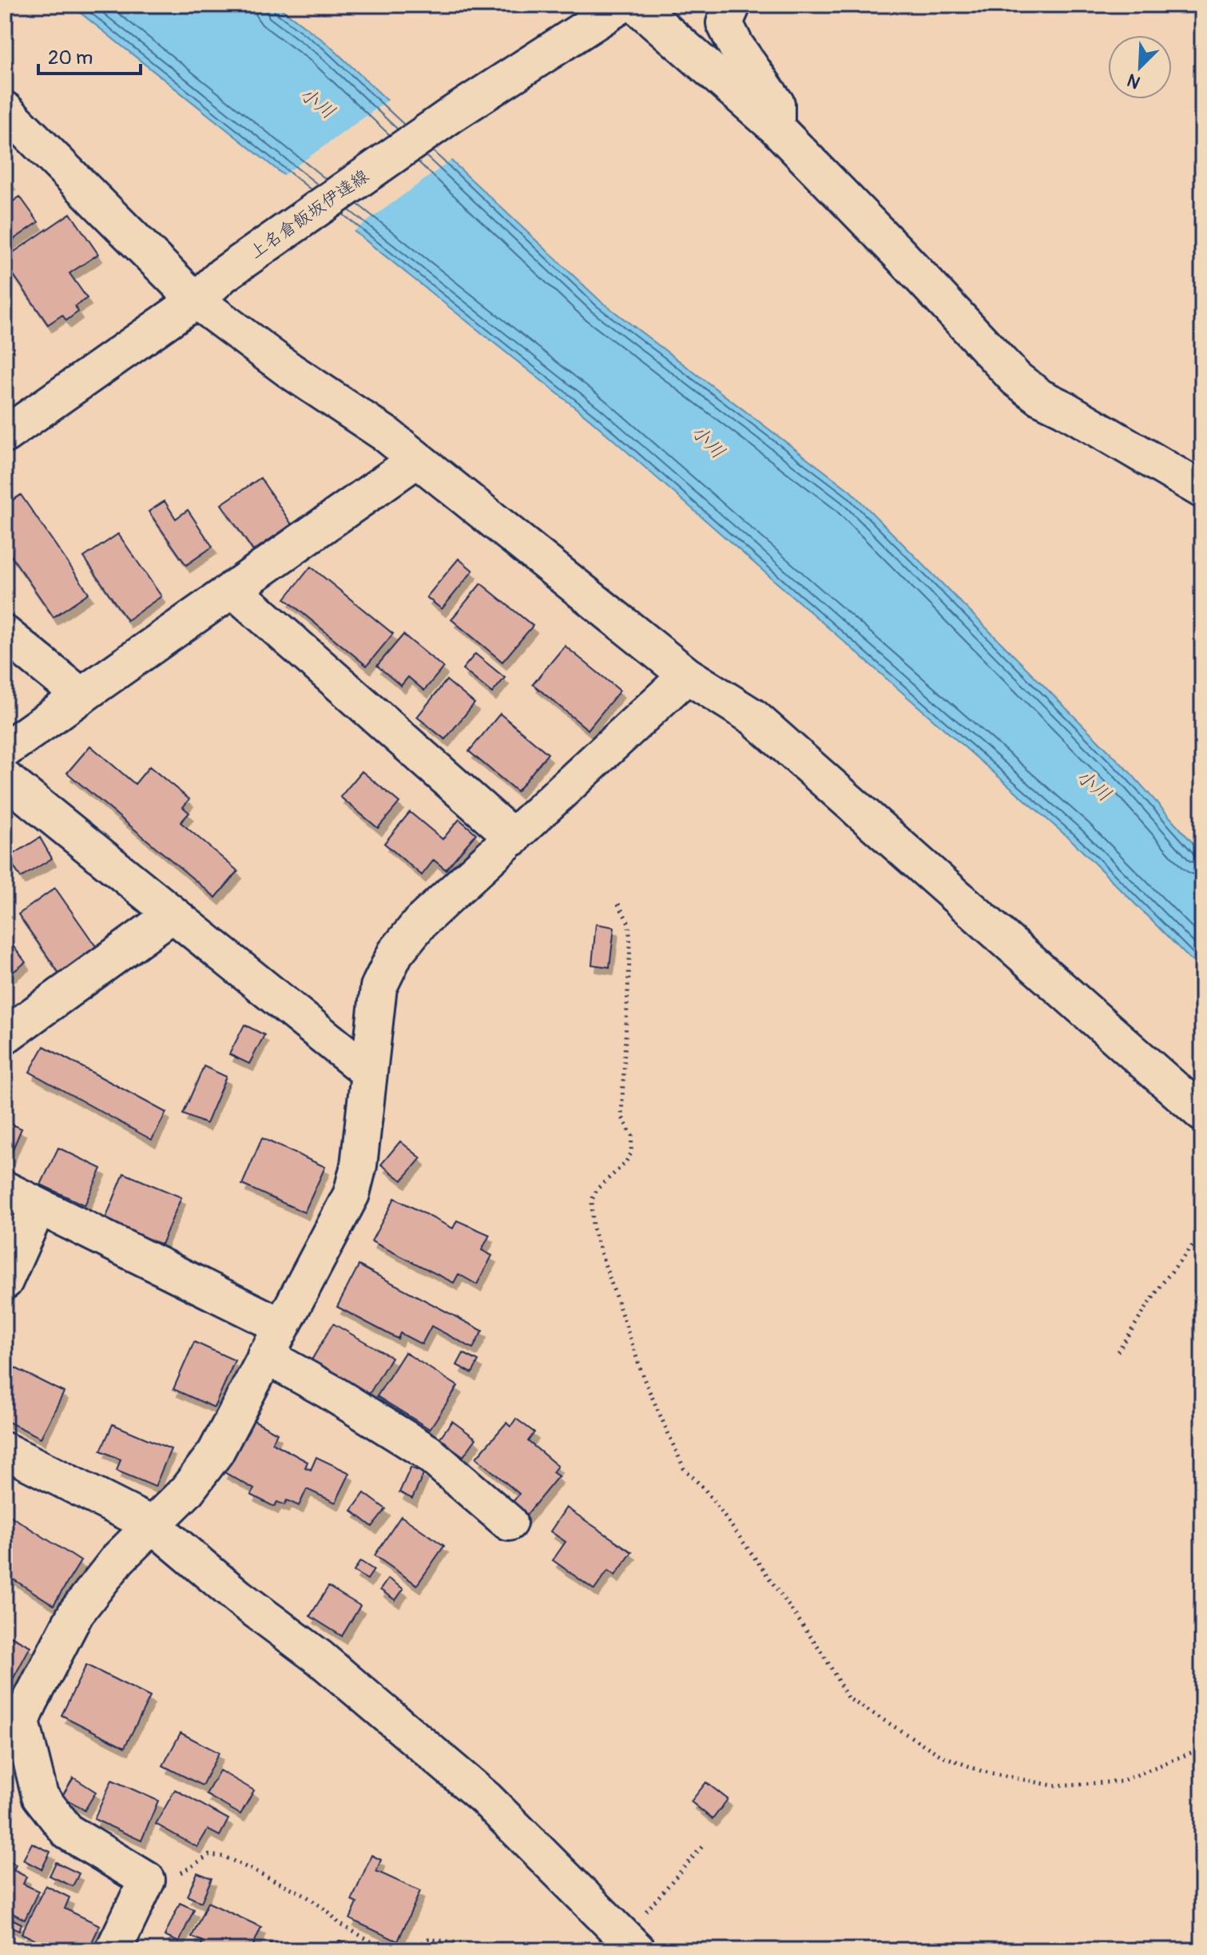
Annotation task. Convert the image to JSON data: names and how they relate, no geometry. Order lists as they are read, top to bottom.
{
  "streets": {
    "street": ["上名倉飯坂伊達線"]
  },
  "water": ["小川"],
  "scale_bar": "20 m",
  "north": "bottom left"
}
